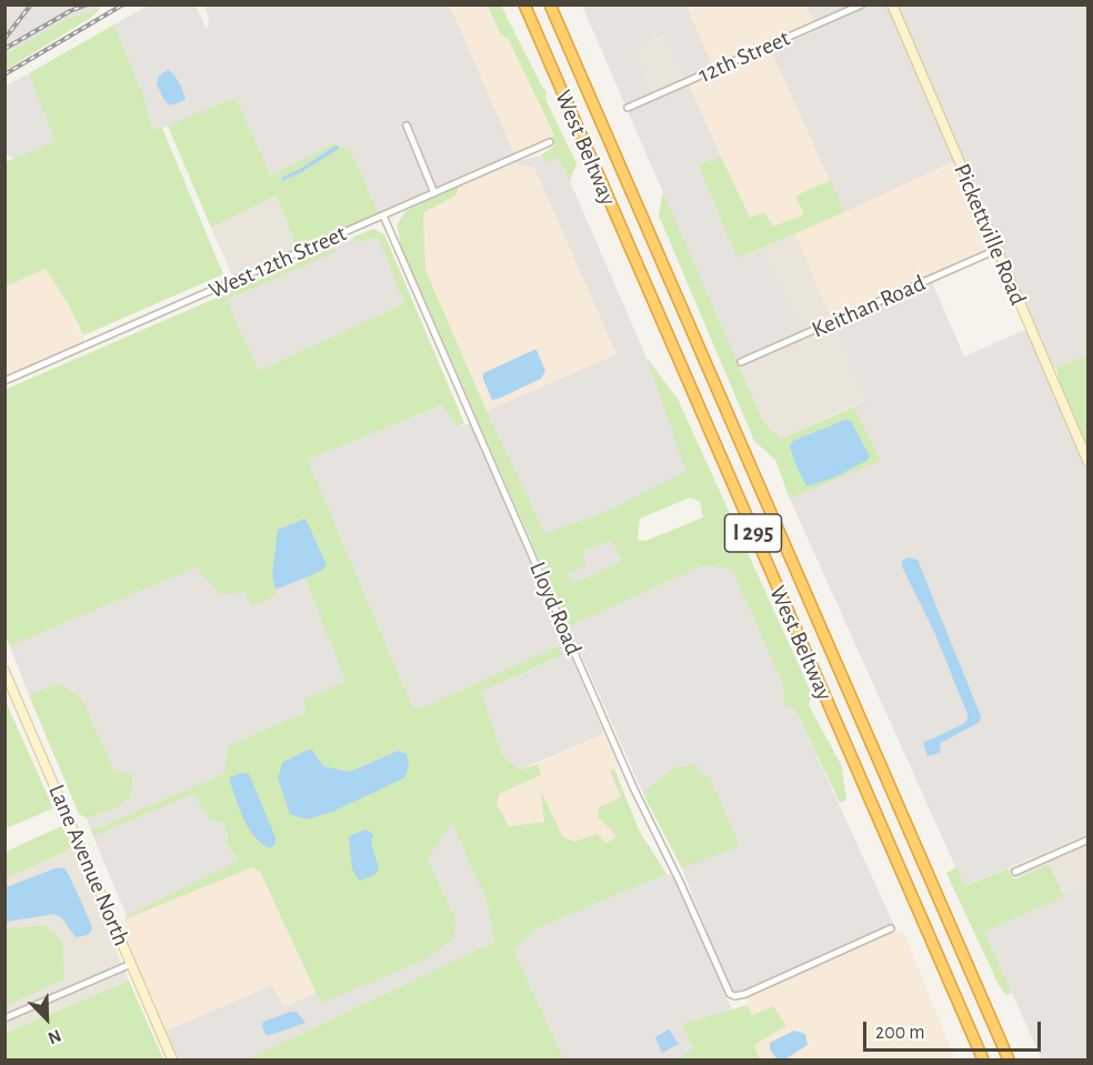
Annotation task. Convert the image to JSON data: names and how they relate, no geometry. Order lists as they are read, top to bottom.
{
  "streets": {
    "highway": ["West Beltway", "I 295"],
    "street": [
      "12th Street",
      "Pickettville Road",
      "West 12th Street",
      "Keithan Road",
      "Lloyd Road",
      "Lane Avenue North"
    ]
  },
  "crossings": [
    ["Pickettville Road", "Keithan Road"],
    ["West 12th Street", "Lloyd Road"]
  ],
  "scale_bar": "200 m",
  "north": "bottom right"
}
